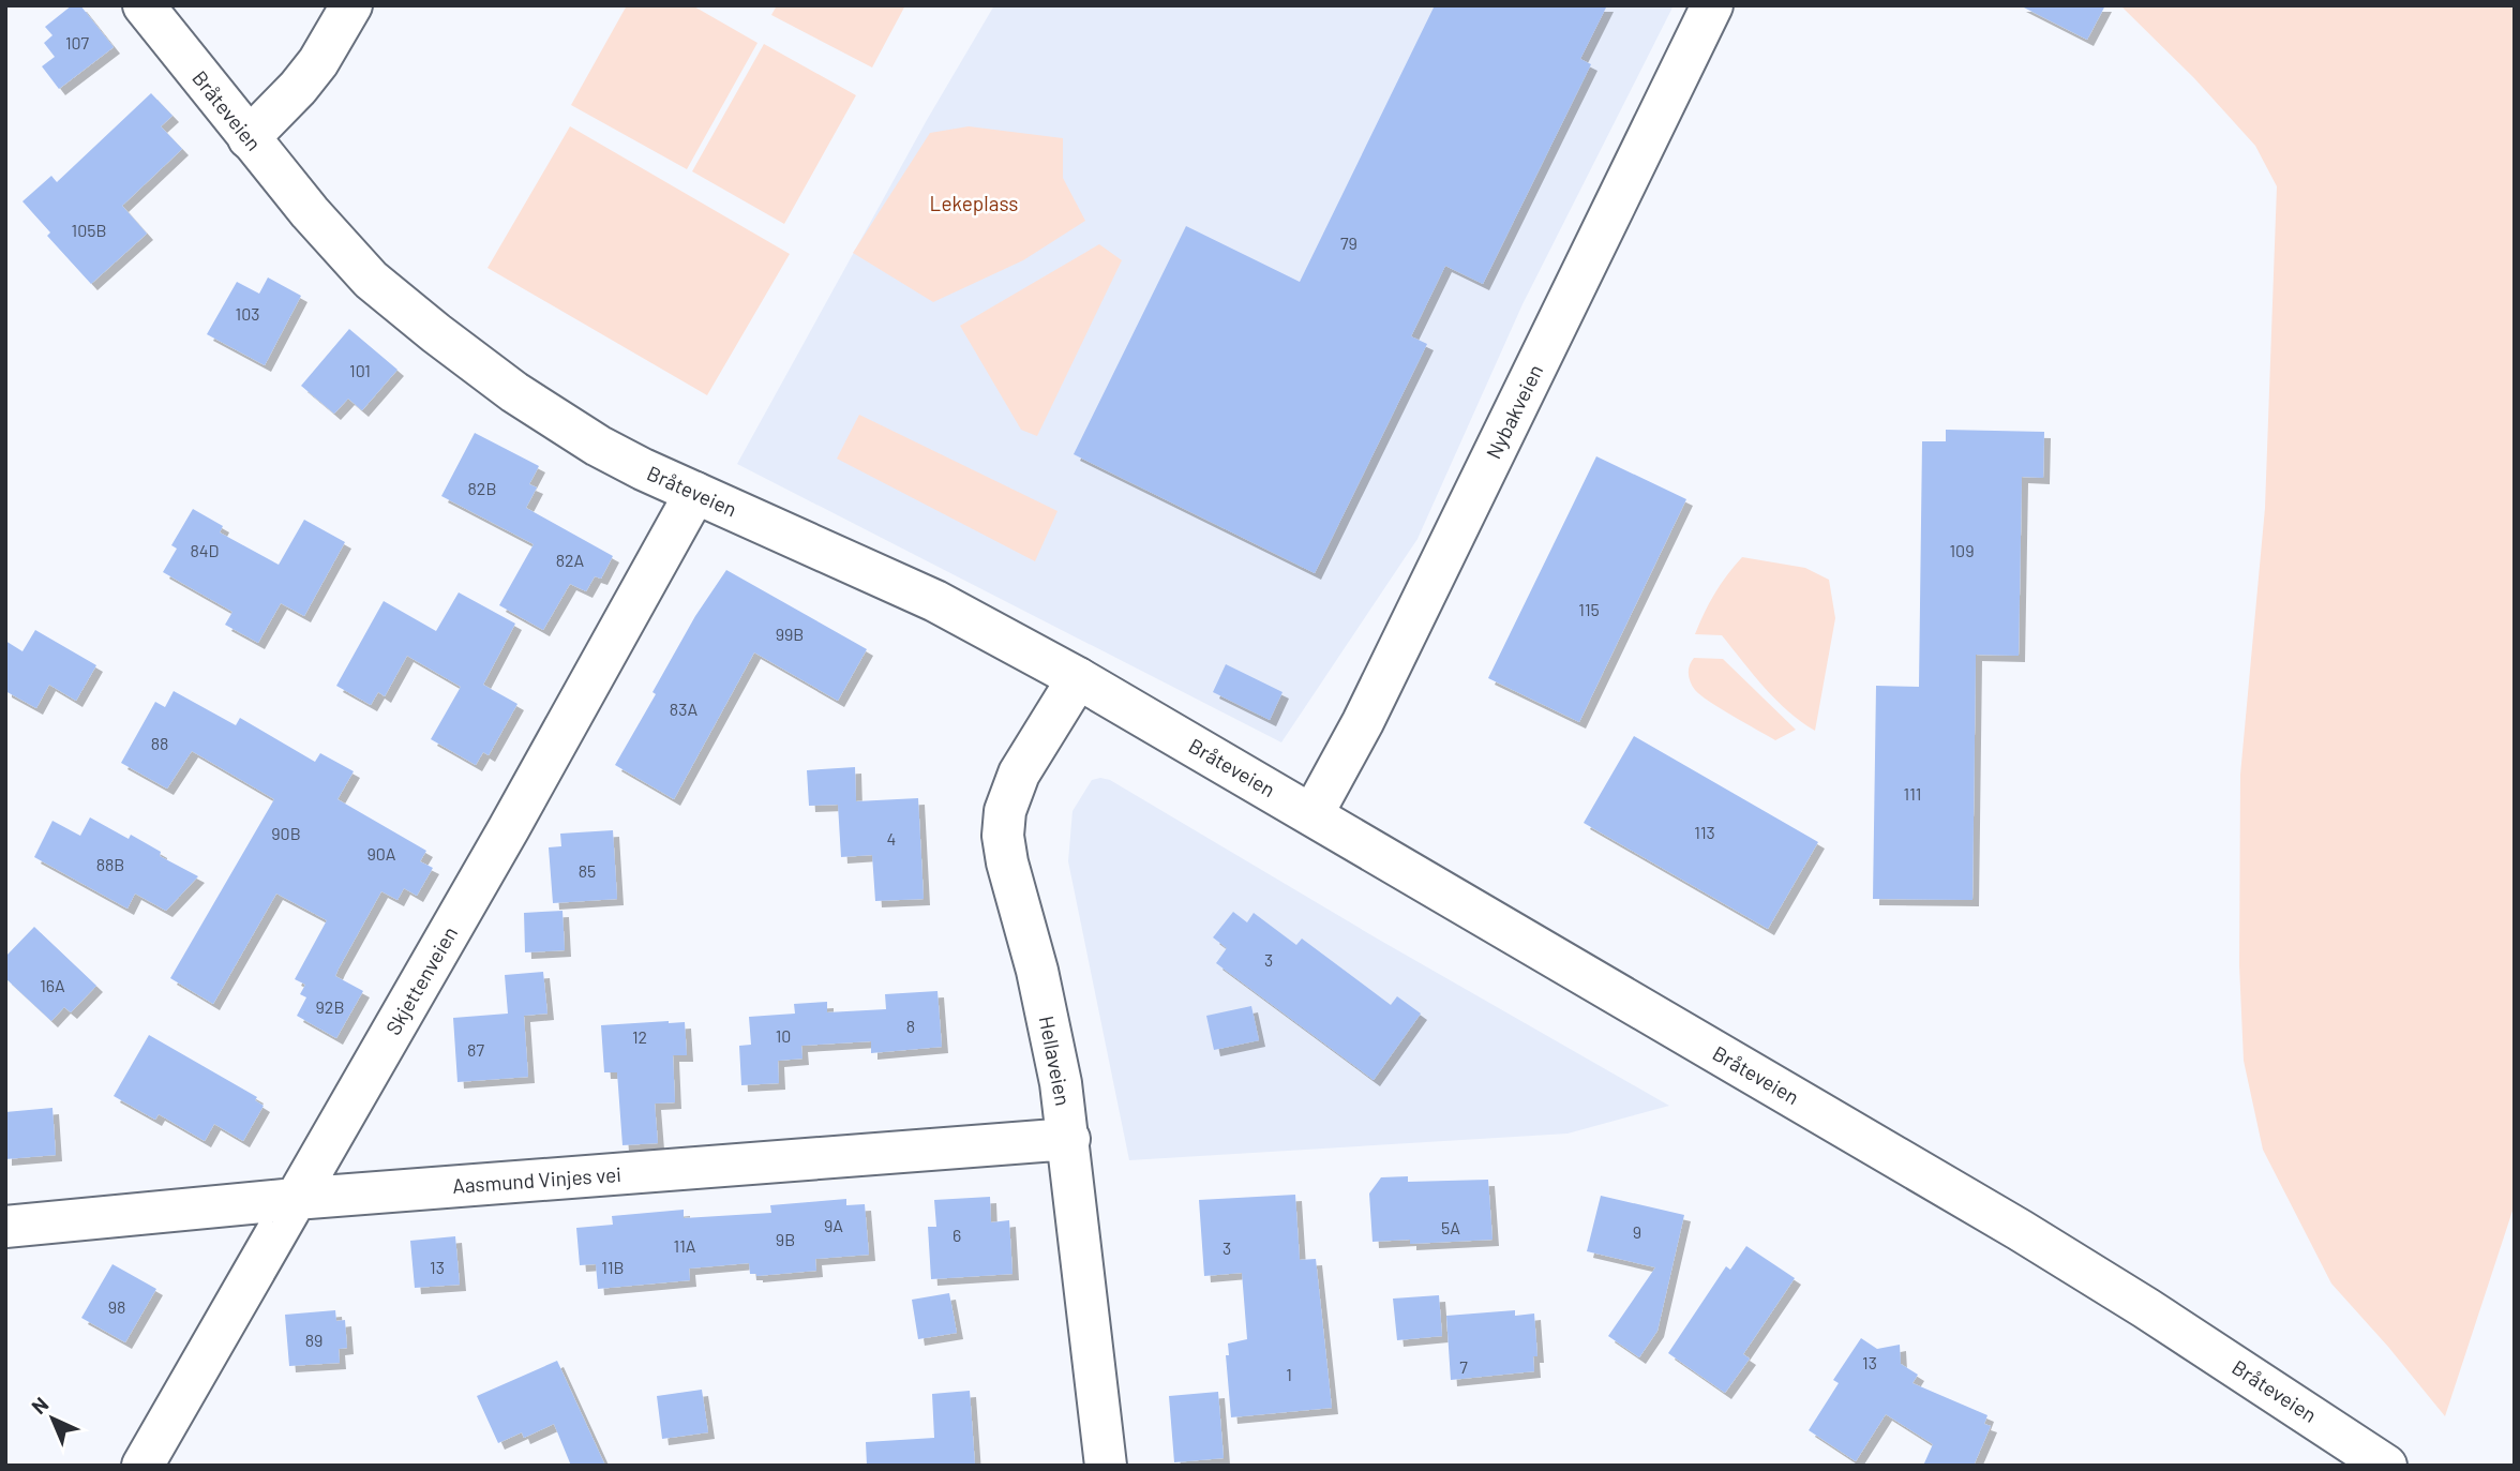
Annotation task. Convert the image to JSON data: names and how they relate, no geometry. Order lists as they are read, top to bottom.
{
  "streets": {
    "street": [
      "Bråteveien",
      "Nybakveien",
      "Skjettenveien",
      "Hellaveien",
      "Aasmund Vinjes vei"
    ]
  },
  "crossings": [
    ["Bråteveien", "Nybakveien"],
    ["Bråteveien", "Skjettenveien"],
    ["Bråteveien", "Hellaveien"],
    ["Skjettenveien", "Aasmund Vinjes vei"],
    ["Hellaveien", "Aasmund Vinjes vei"]
  ],
  "parks": ["Lekeplass"],
  "house_numbers": [
    "107",
    "105B",
    "79",
    "103",
    "101",
    "82B",
    "84D",
    "109",
    "82A",
    "115",
    "99B",
    "83A",
    "88",
    "111",
    "113",
    "90B",
    "4",
    "90A",
    "88B",
    "85",
    "3",
    "16A",
    "92B",
    "8",
    "10",
    "12",
    "87",
    "9A",
    "5A",
    "9",
    "6",
    "9B",
    "11A",
    "3",
    "13",
    "11B",
    "98",
    "89",
    "13",
    "7",
    "1"
  ],
  "north": "top left"
}
